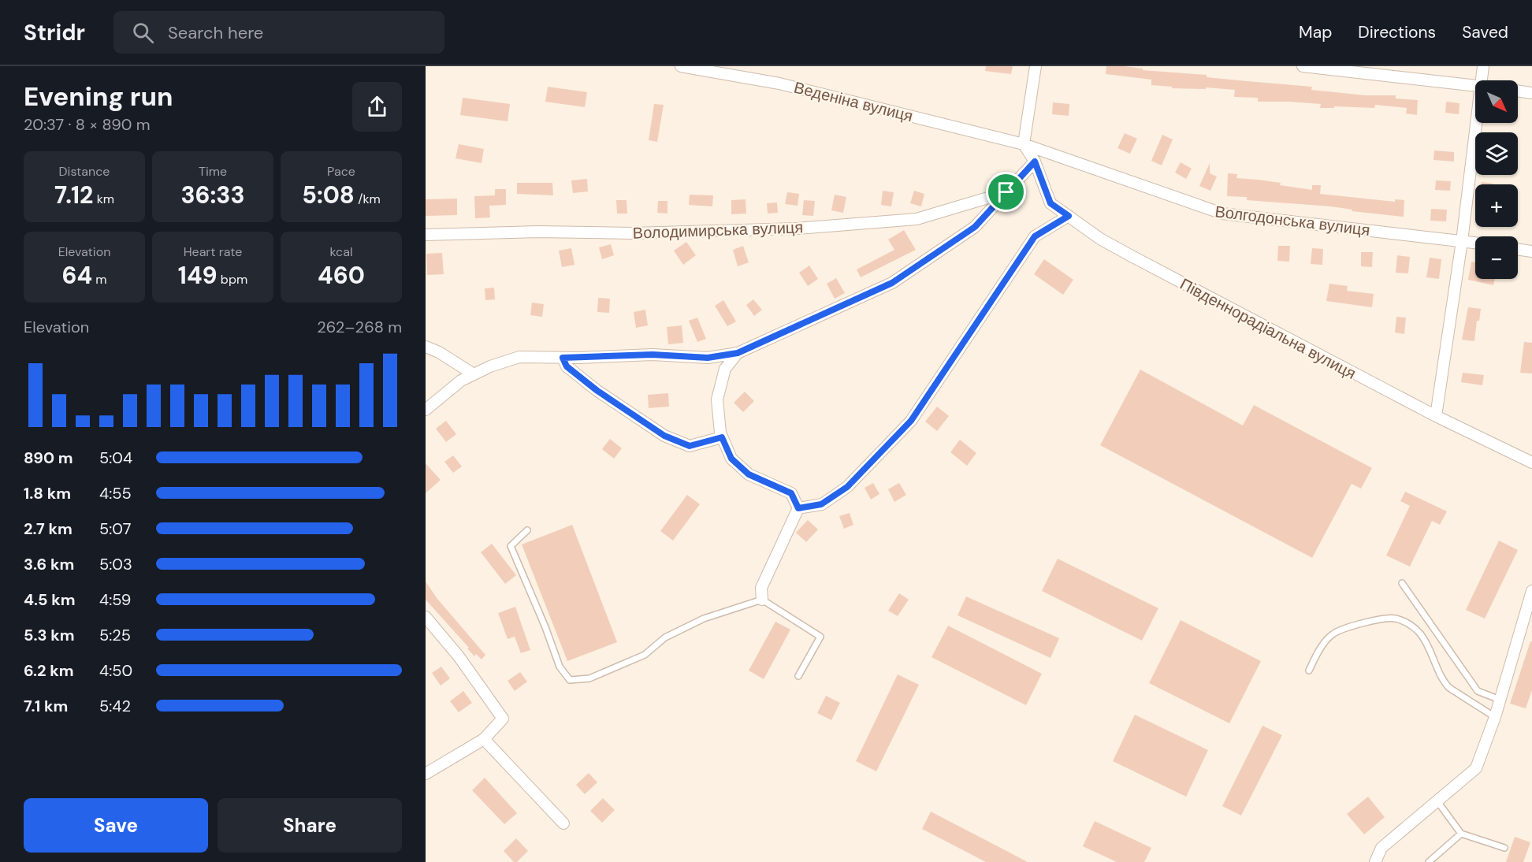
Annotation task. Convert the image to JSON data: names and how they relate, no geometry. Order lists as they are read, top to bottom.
{
  "streets": {
    "street": [
      "Веденіна вулиця",
      "Волгодонська вулиця",
      "Володимирська вулиця",
      "Південнорадіальна вулиця"
    ]
  },
  "crossings": [
    ["Веденіна вулиця", "Волгодонська вулиця"],
    ["Веденіна вулиця", "Південнорадіальна вулиця"],
    ["Волгодонська вулиця", "Південнорадіальна вулиця"]
  ],
  "north": "bottom right",
  "page": {
    "header": "Stridr",
    "search": "Search here",
    "nav": ["Map", "Directions", "Saved"],
    "heading": ["Evening run", "20:37 · 8 × 890 m"],
    "map_buttons": ["+", "−"],
    "stats": [
      ["Distance", "7.12 km"],
      ["Time", "36:33"],
      ["Pace", "5:08 /km"],
      ["Elevation", "64 m"],
      ["Heart rate", "149 bpm"],
      ["kcal", "460"]
    ],
    "chart": ["Elevation", "262–268 m"],
    "list": [
      {
        "name": "890 m",
        "note": "5:04"
      },
      {
        "name": "1.8 km",
        "note": "4:55"
      },
      {
        "name": "2.7 km",
        "note": "5:07"
      },
      {
        "name": "3.6 km",
        "note": "5:03"
      },
      {
        "name": "4.5 km",
        "note": "4:59"
      },
      {
        "name": "5.3 km",
        "note": "5:25"
      },
      {
        "name": "6.2 km",
        "note": "4:50"
      },
      {
        "name": "7.1 km",
        "note": "5:42"
      }
    ],
    "buttons": ["Save", "Share"]
  }
}
